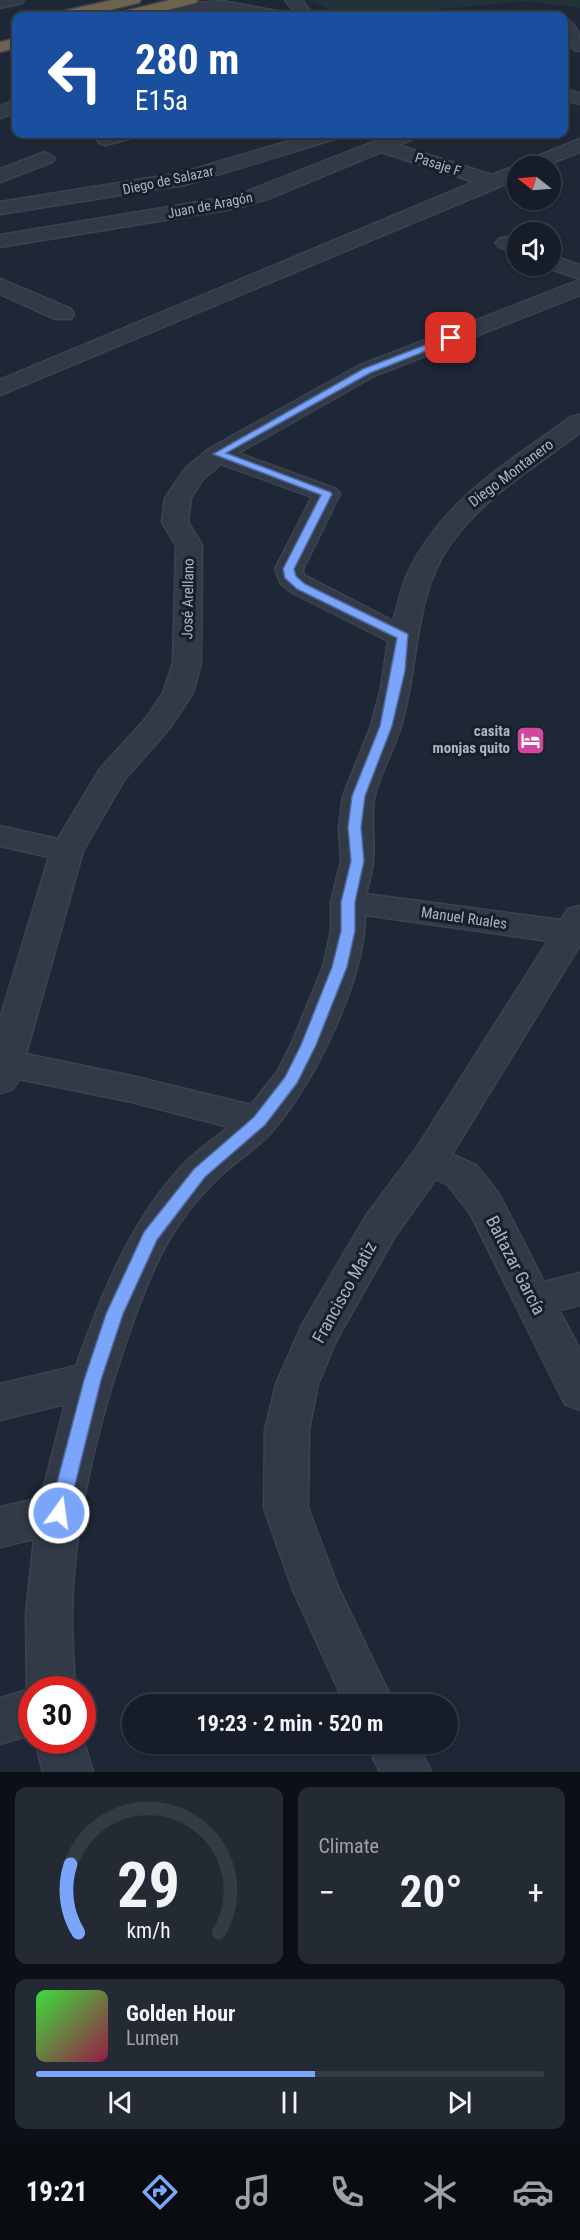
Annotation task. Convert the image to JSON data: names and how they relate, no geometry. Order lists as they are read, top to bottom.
{
  "streets": {
    "street": [
      "Pasaje F",
      "Diego de Salazar",
      "Juan de Aragón",
      "Diego Montanero",
      "José Arellano",
      "Manuel Ruales",
      "Baltazar García",
      "Francisco Matiz"
    ]
  },
  "crossings": [
    ["Pasaje F", "Juan de Aragón"],
    ["Diego Montanero", "Manuel Ruales"],
    ["Manuel Ruales", "Francisco Matiz"],
    ["Baltazar García", "Francisco Matiz"]
  ],
  "places": {
    "hotel": ["casita monjas quito"]
  },
  "north": "left",
  "page": {
    "turn": ["280 m", "E15a"],
    "limit": "30",
    "trip": "19:23 · 2 min · 520 m",
    "tile": "Climate",
    "heat": ["−", "20°", "+"],
    "song": ["Golden Hour", "Lumen"],
    "tabs": "19:21",
    "gauge": ["29", "km/h"]
  }
}
